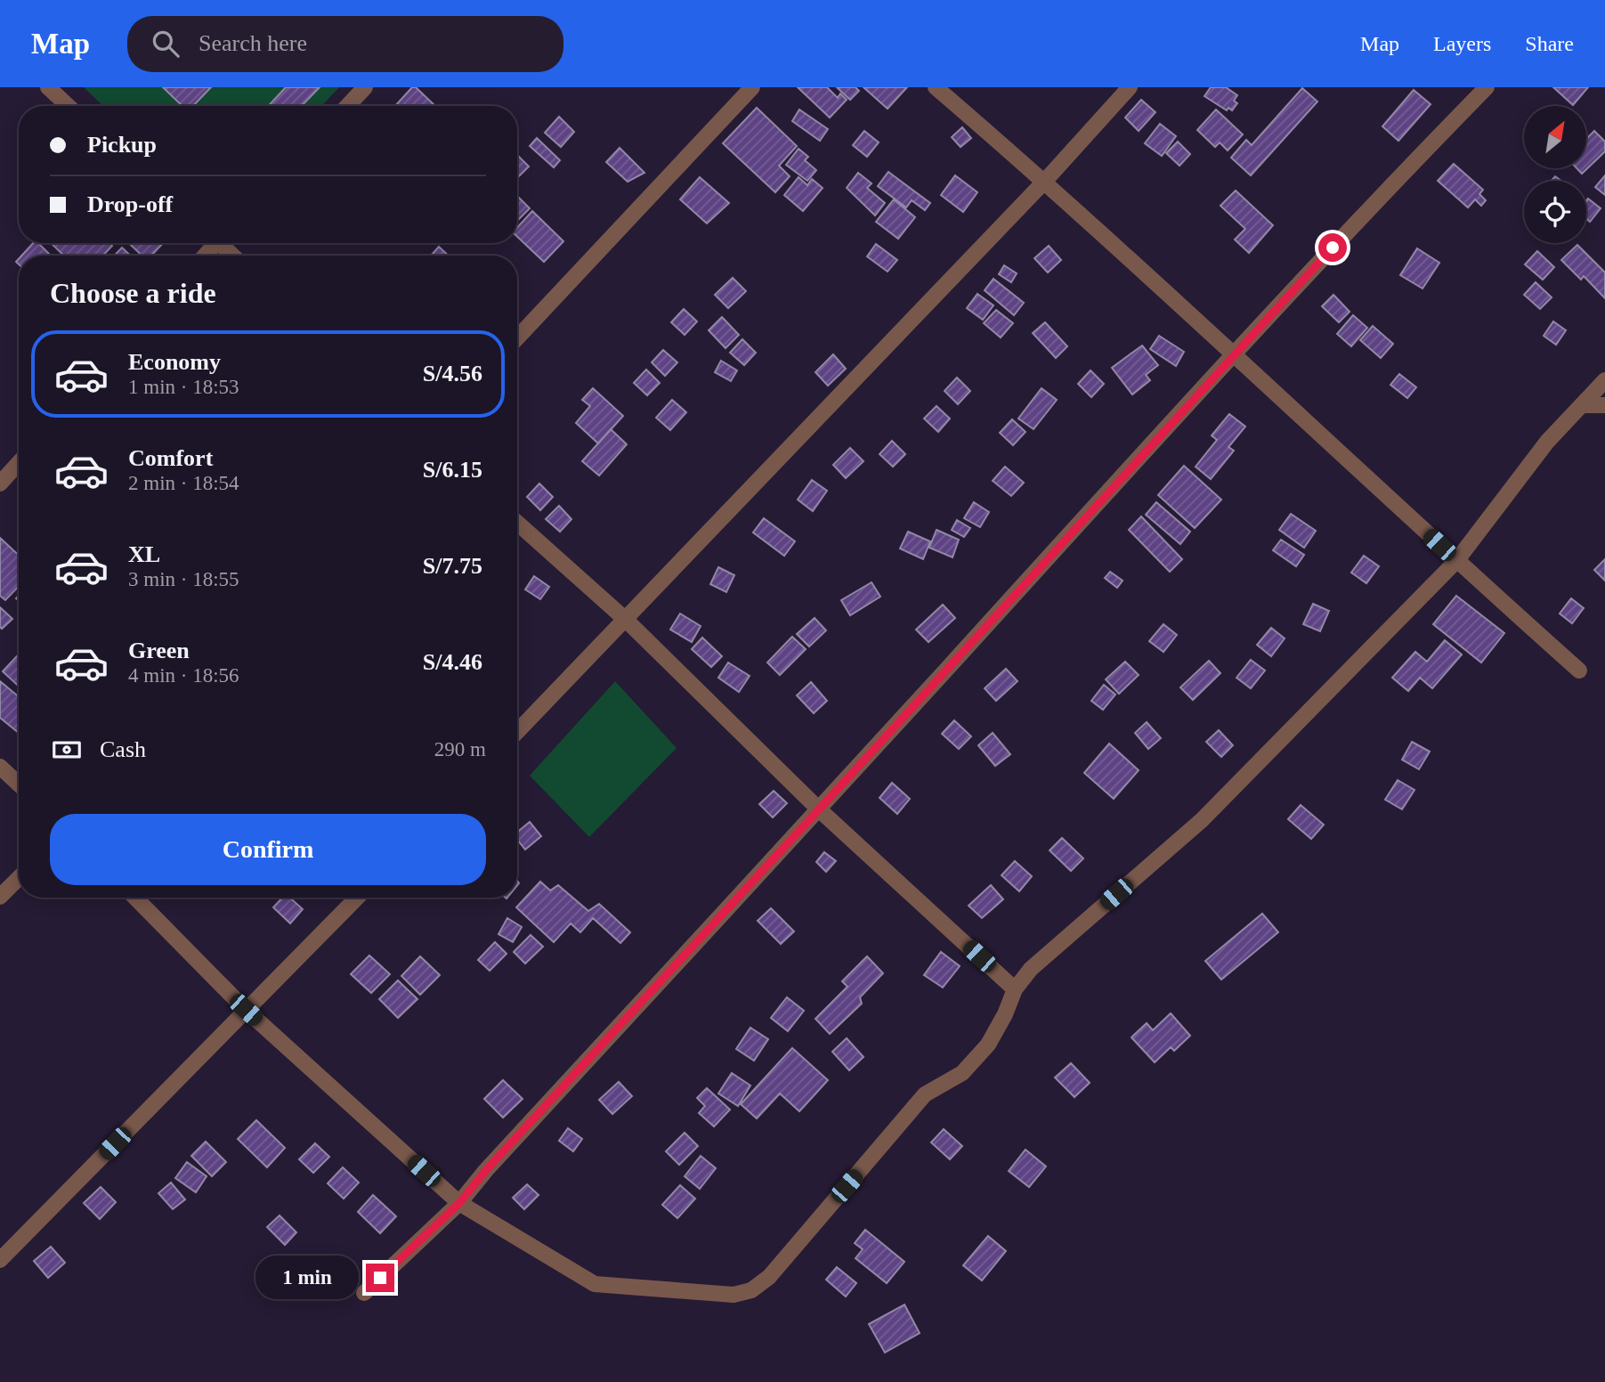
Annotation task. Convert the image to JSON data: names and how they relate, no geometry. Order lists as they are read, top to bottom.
{
  "north": "top right",
  "page": {
    "header": "Map",
    "search": "Search here",
    "nav": ["Map", "Layers", "Share"],
    "banner": ["Pickup", "Drop-off"],
    "heading": "Choose a ride",
    "list": [
      {
        "name": "Economy",
        "note": "1 min · 18:53",
        "value": "S/4.56"
      },
      {
        "name": "Comfort",
        "note": "2 min · 18:54",
        "value": "S/6.15"
      },
      {
        "name": "XL",
        "note": "3 min · 18:55",
        "value": "S/7.75"
      },
      {
        "name": "Green",
        "note": "4 min · 18:56",
        "value": "S/4.46"
      }
    ],
    "pay": ["Cash", "290 m"],
    "buttons": "Confirm",
    "bubble": "1 min"
  }
}
